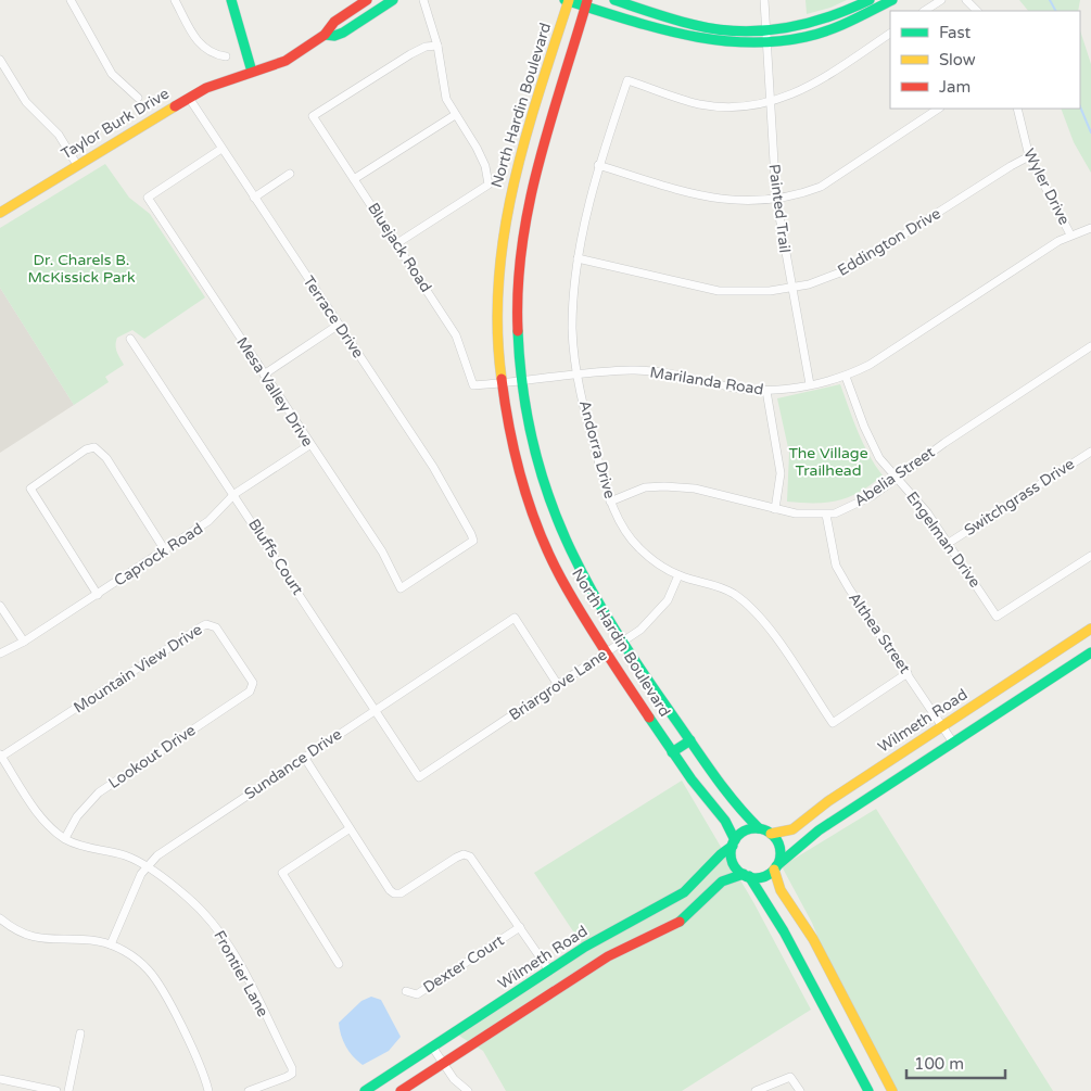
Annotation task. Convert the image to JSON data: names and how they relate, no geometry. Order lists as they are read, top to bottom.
{
  "streets": {
    "main road": ["North Hardin Boulevard", "Taylor Burk Drive", "Wilmeth Road"],
    "street": [
      "Wyler Drive",
      "Painted Trail",
      "Eddington Drive",
      "Bluejack Road",
      "Terrace Drive",
      "Marilanda Road",
      "Mesa Valley Drive",
      "Andorra Drive",
      "Abelia Street",
      "Switchgrass Drive",
      "Engelman Drive",
      "Caprock Road",
      "Bluffs Court",
      "Althea Street",
      "Mountain View Drive",
      "Briargrove Lane",
      "Lookout Drive",
      "Sundance Drive",
      "Dexter Court",
      "Frontier Lane"
    ]
  },
  "crossings": [
    ["North Hardin Boulevard", "Marilanda Road"],
    ["North Hardin Boulevard", "Briargrove Lane"],
    ["North Hardin Boulevard", "Wilmeth Road"],
    ["Taylor Burk Drive", "Terrace Drive"],
    ["Wyler Drive", "Eddington Drive"],
    ["Wyler Drive", "Marilanda Road"],
    ["Painted Trail", "Eddington Drive"],
    ["Painted Trail", "Marilanda Road"],
    ["Painted Trail", "Andorra Drive"],
    ["Eddington Drive", "Andorra Drive"],
    ["Bluejack Road", "Marilanda Road"],
    ["Terrace Drive", "Mesa Valley Drive"],
    ["Marilanda Road", "Andorra Drive"],
    ["Marilanda Road", "Engelman Drive"],
    ["Mesa Valley Drive", "Caprock Road"],
    ["Andorra Drive", "Abelia Street"],
    ["Andorra Drive", "Althea Street"],
    ["Andorra Drive", "Briargrove Lane"],
    ["Abelia Street", "Engelman Drive"],
    ["Abelia Street", "Althea Street"],
    ["Switchgrass Drive", "Engelman Drive"],
    ["Caprock Road", "Bluffs Court"],
    ["Bluffs Court", "Briargrove Lane"],
    ["Bluffs Court", "Sundance Drive"],
    ["Althea Street", "Wilmeth Road"],
    ["Mountain View Drive", "Lookout Drive"],
    ["Mountain View Drive", "Frontier Lane"],
    ["Briargrove Lane", "Sundance Drive"],
    ["Lookout Drive", "Frontier Lane"],
    ["Sundance Drive", "Frontier Lane"]
  ],
  "parks": ["Dr. Charels B. McKissick Park", "The Village Trailhead"],
  "legend": ["Fast", "Slow", "Jam"],
  "scale_bar": "100 m"
}
